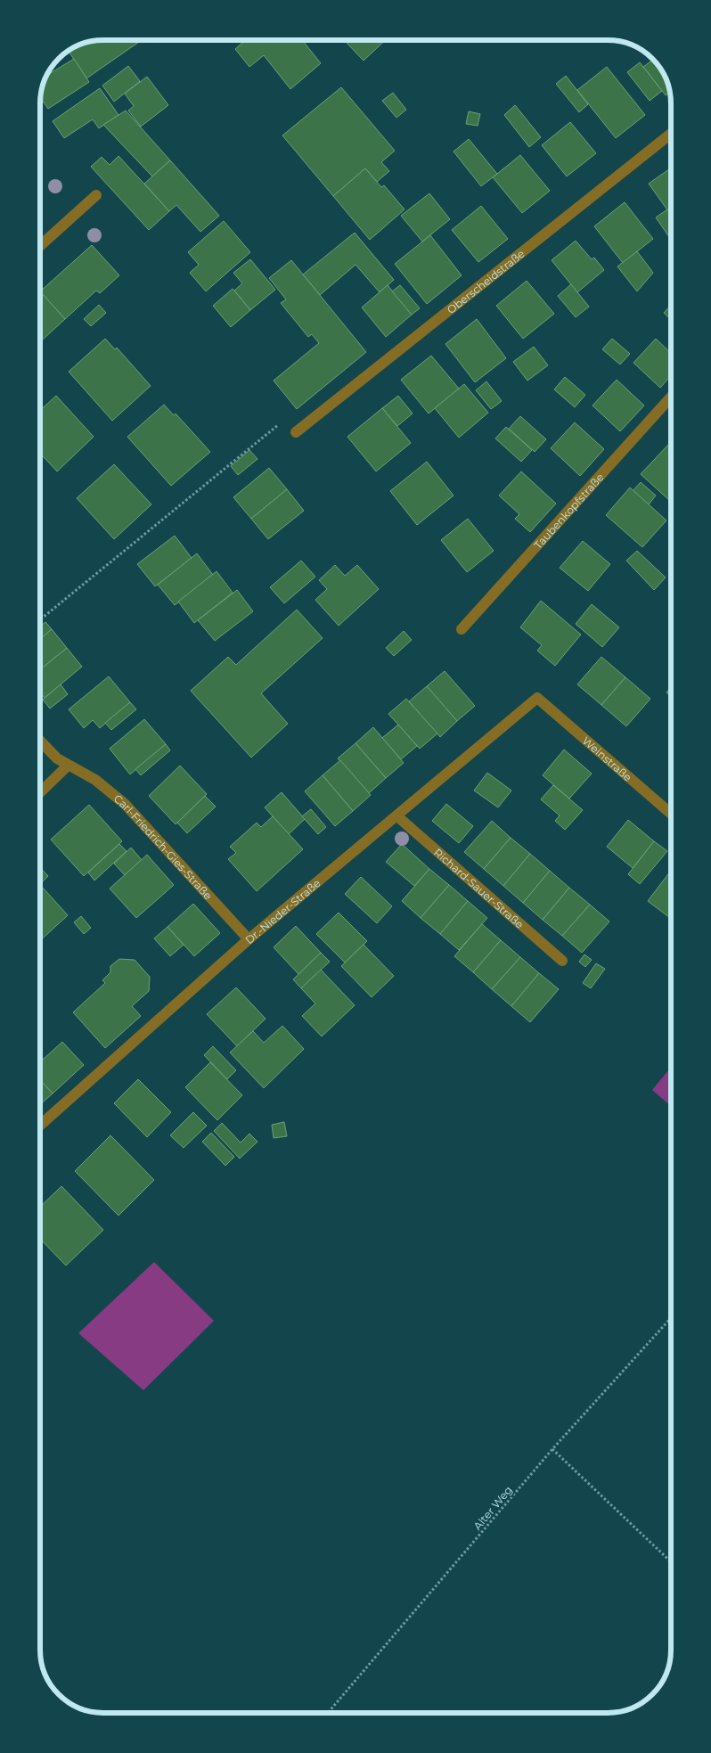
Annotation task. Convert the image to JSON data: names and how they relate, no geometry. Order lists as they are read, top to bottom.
{
  "streets": {
    "street": [
      "Oberscheidstraße",
      "Taubenkopfstraße",
      "Weinstraße",
      "Carl-Friedrich-Gies-Straße",
      "Richard-Sauer-Straße",
      "Dr.-Nieder-Straße"
    ],
    "path": ["Alter Weg"]
  },
  "crossings": [
    ["Weinstraße", "Dr.-Nieder-Straße"],
    ["Carl-Friedrich-Gies-Straße", "Dr.-Nieder-Straße"],
    ["Richard-Sauer-Straße", "Dr.-Nieder-Straße"]
  ]
}
